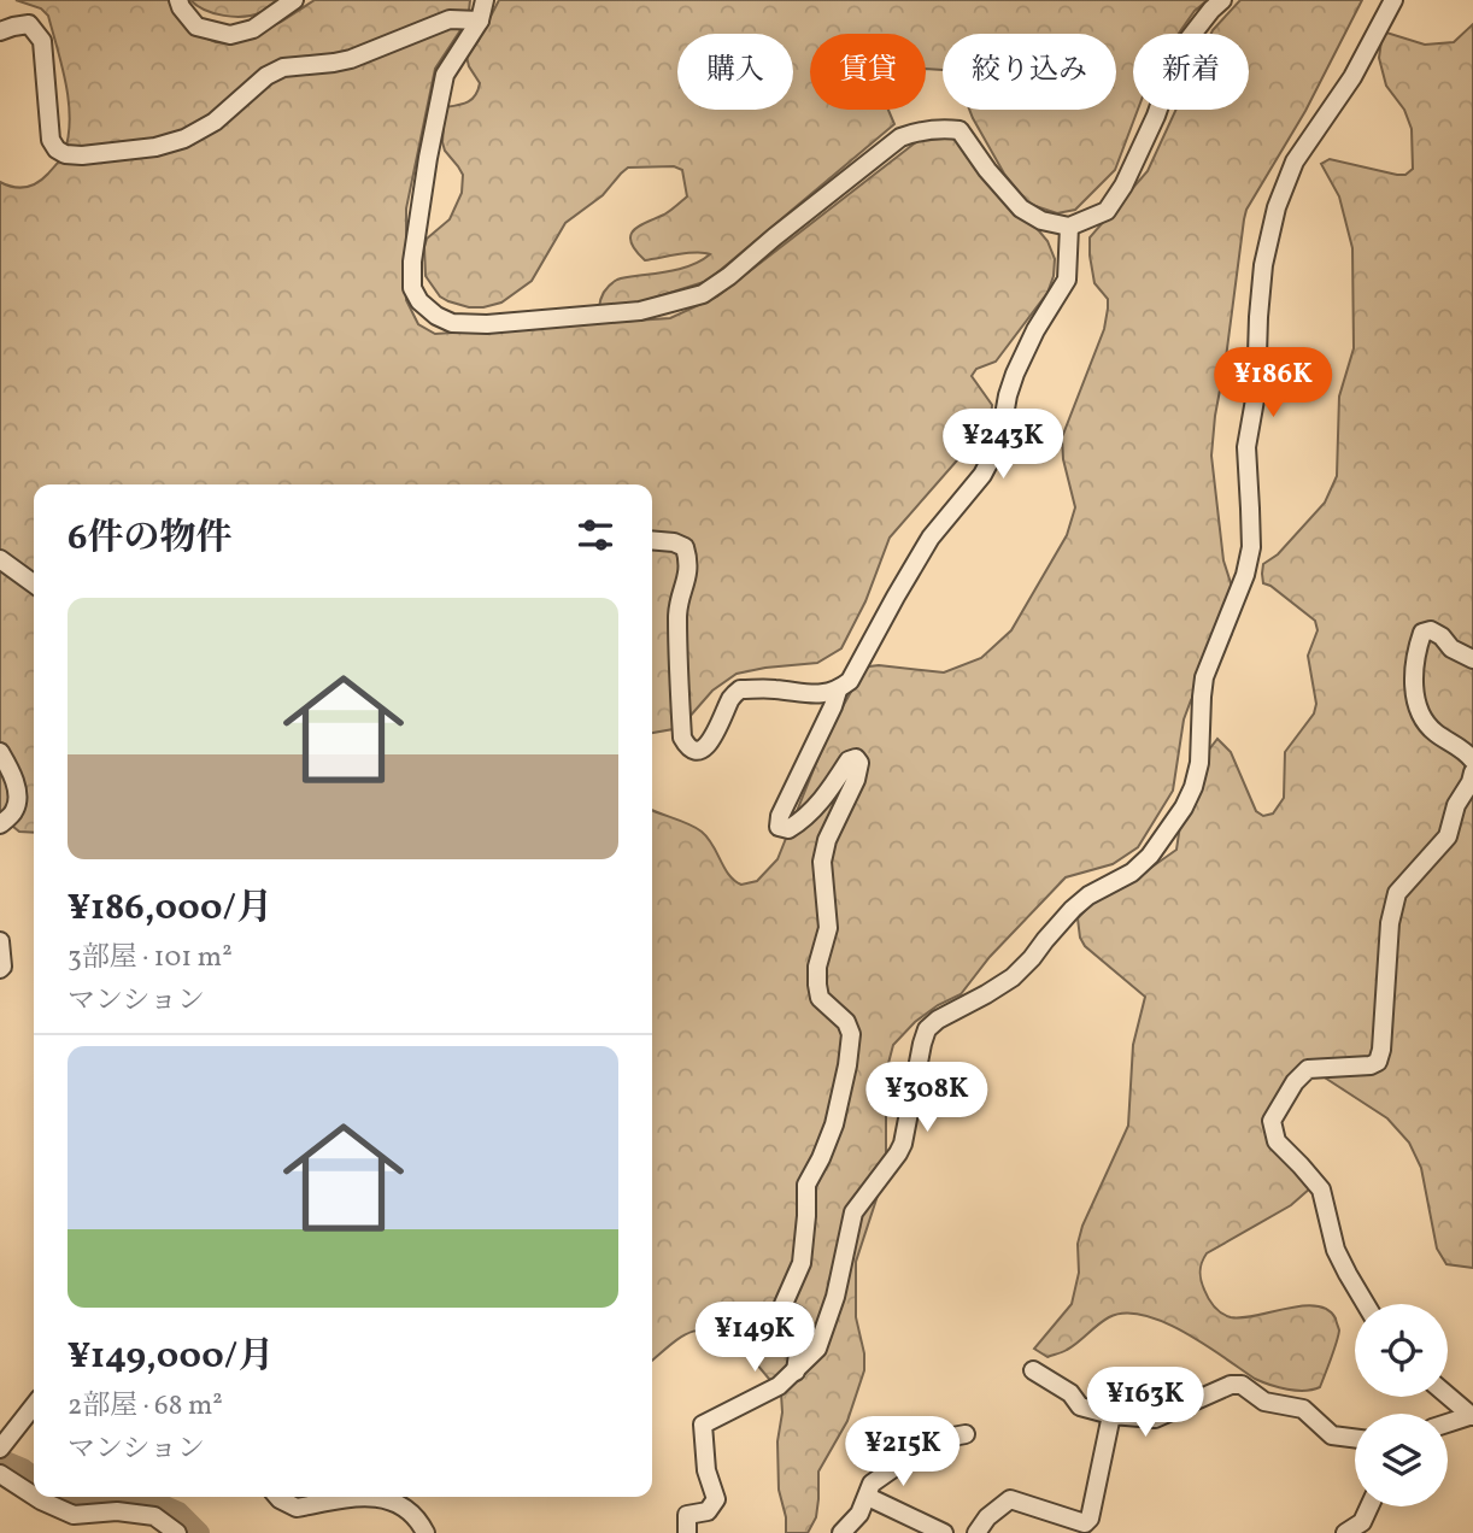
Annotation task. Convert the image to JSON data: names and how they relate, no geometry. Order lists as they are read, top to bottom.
{
  "page": {
    "chip": [
      "購入",
      "賃貸",
      "絞り込み",
      "新着"
    ],
    "price": [
      "¥186K",
      "¥243K",
      "¥308K",
      "¥149K",
      "¥163K",
      "¥215K"
    ],
    "heading": "6件の物件",
    "list": [
      {
        "name": "¥186,000/月",
        "note": "3部屋 · 101 m² · マンション"
      },
      {
        "name": "¥149,000/月",
        "note": "2部屋 · 68 m² · マンション"
      }
    ]
  }
}
